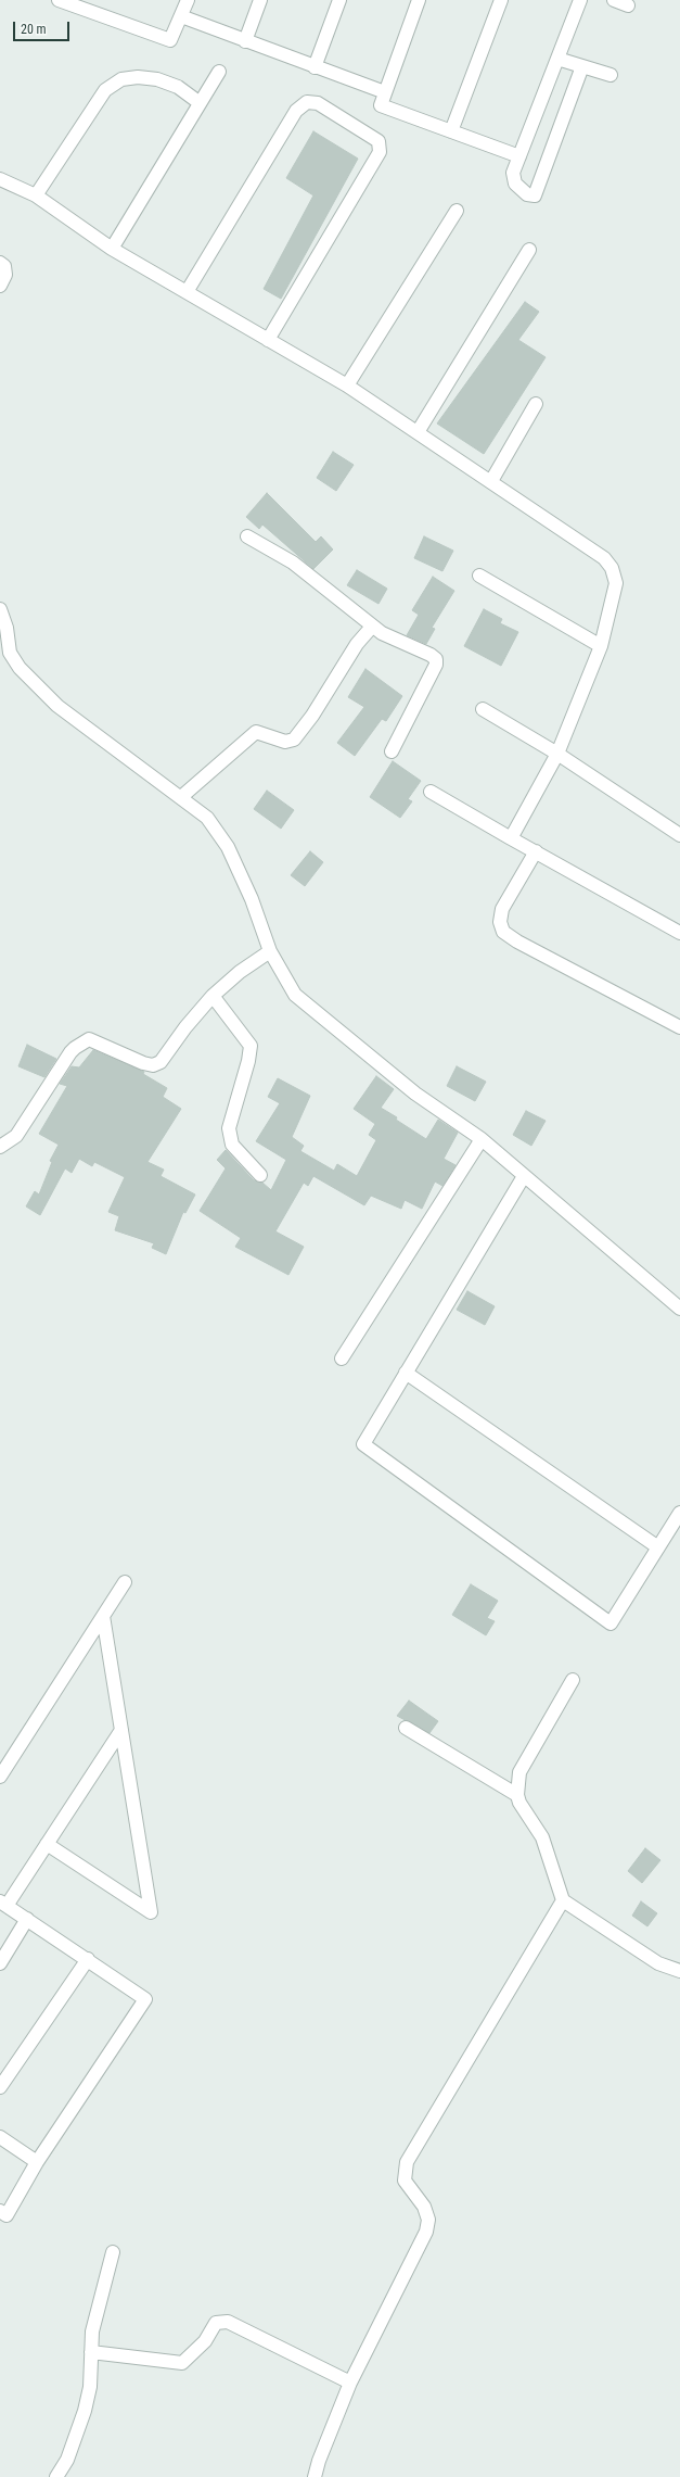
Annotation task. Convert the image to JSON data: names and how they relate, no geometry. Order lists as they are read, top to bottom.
{
  "scale_bar": "20 m"
}
